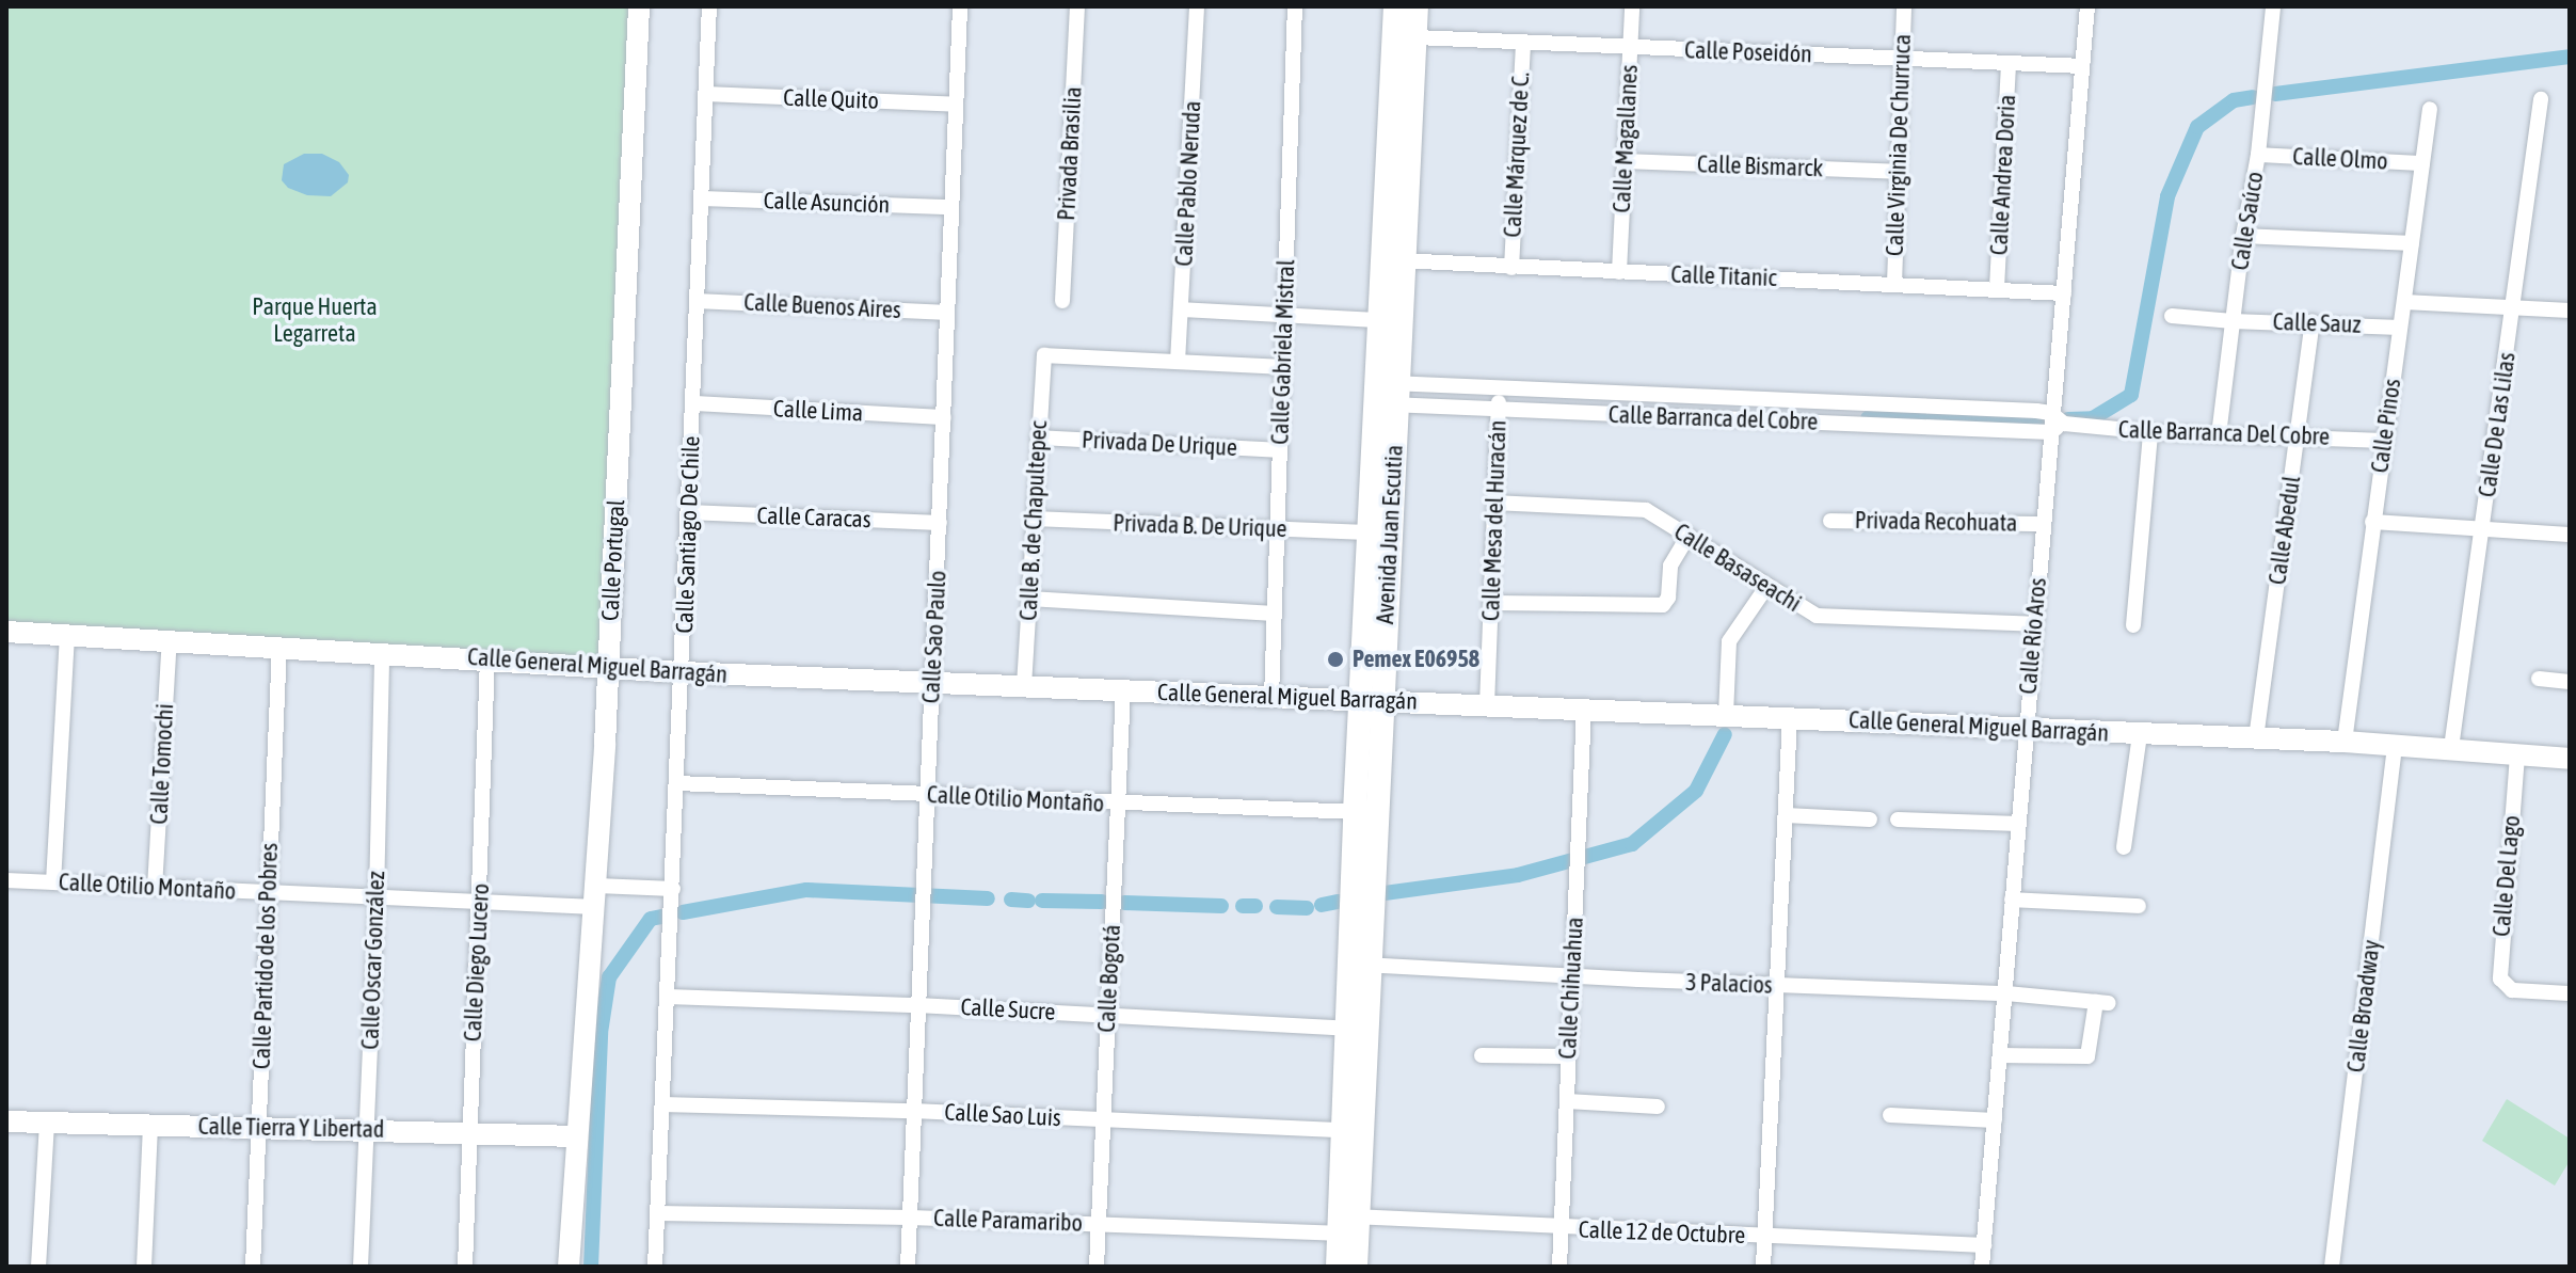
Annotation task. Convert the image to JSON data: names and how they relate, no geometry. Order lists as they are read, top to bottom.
{
  "streets": {
    "main road": [
      "Avenida Juan Escutia",
      "Calle Portugal",
      "Calle General Miguel Barragán",
      "Calle Tierra Y Libertad"
    ],
    "street": [
      "Calle Poseidón",
      "Calle Quito",
      "Calle Magallanes",
      "Calle Virginia De Churruca",
      "Privada Brasilia",
      "Calle Márquez de C.",
      "Calle Olmo",
      "Calle Bismarck",
      "Calle Andrea Doria",
      "Calle Pablo Neruda",
      "Calle Asunción",
      "Calle Saúco",
      "Calle Titanic",
      "Calle Buenos Aires",
      "Calle Sauz",
      "Calle Gabriela Mistral",
      "Calle Lima",
      "Calle Barranca del Cobre",
      "Calle De Las Lilas",
      "Calle Pinos",
      "Calle Barranca Del Cobre",
      "Privada De Urique",
      "Calle Caracas",
      "Calle B. de Chapultepec",
      "Calle Mesa del Huracán",
      "Privada Recohuata",
      "Privada B. De Urique",
      "Calle Abedul",
      "Calle Santiago De Chile",
      "Calle Basaseachi",
      "Calle Río Aros",
      "Calle Sao Paulo",
      "Calle Tomochi",
      "Calle Otilio Montaño",
      "Calle Del Lago",
      "Calle Partido de los Pobres",
      "Calle Oscar González",
      "Calle Diego Lucero",
      "Calle Bogotá",
      "3 Palacios",
      "Calle Chihuahua",
      "Calle Broadway",
      "Calle Sucre",
      "Calle Sao Luis",
      "Calle Paramaribo",
      "Calle 12 de Octubre"
    ]
  },
  "crossings": [
    ["Calle Poseidón", "Calle Magallanes"],
    ["Calle Poseidón", "Calle Virginia De Churruca"],
    ["Calle Poseidón", "Calle Márquez de C."],
    ["Calle Poseidón", "Calle Andrea Doria"],
    ["Calle Poseidón", "Avenida Juan Escutia"],
    ["Calle Poseidón", "Calle Río Aros"],
    ["Calle Quito", "Calle Santiago De Chile"],
    ["Calle Quito", "Calle Sao Paulo"],
    ["Calle Magallanes", "Calle Bismarck"],
    ["Calle Magallanes", "Calle Titanic"],
    ["Calle Virginia De Churruca", "Calle Bismarck"],
    ["Calle Virginia De Churruca", "Calle Titanic"],
    ["Calle Márquez de C.", "Calle Titanic"],
    ["Calle Olmo", "Calle Saúco"],
    ["Calle Olmo", "Calle Pinos"],
    ["Calle Andrea Doria", "Calle Titanic"],
    ["Calle Pablo Neruda", "Calle B. de Chapultepec"],
    ["Calle Asunción", "Calle Santiago De Chile"],
    ["Calle Asunción", "Calle Sao Paulo"],
    ["Calle Saúco", "Calle Sauz"],
    ["Calle Saúco", "Calle Barranca Del Cobre"],
    ["Calle Titanic", "Avenida Juan Escutia"],
    ["Calle Titanic", "Calle Río Aros"],
    ["Calle Buenos Aires", "Calle Santiago De Chile"],
    ["Calle Buenos Aires", "Calle Sao Paulo"],
    ["Calle Sauz", "Calle Pinos"],
    ["Calle Sauz", "Calle Abedul"],
    ["Calle Gabriela Mistral", "Privada De Urique"],
    ["Calle Gabriela Mistral", "Privada B. De Urique"],
    ["Calle Gabriela Mistral", "Calle General Miguel Barragán"],
    ["Calle Lima", "Calle Santiago De Chile"],
    ["Calle Lima", "Calle Sao Paulo"],
    ["Calle Barranca del Cobre", "Calle Mesa del Huracán"],
    ["Calle Barranca del Cobre", "Avenida Juan Escutia"],
    ["Calle Barranca del Cobre", "Calle Río Aros"],
    ["Calle De Las Lilas", "Calle General Miguel Barragán"],
    ["Calle Pinos", "Calle Barranca Del Cobre"],
    ["Calle Pinos", "Calle General Miguel Barragán"],
    ["Calle Barranca Del Cobre", "Calle Abedul"],
    ["Privada De Urique", "Calle B. de Chapultepec"],
    ["Calle Caracas", "Calle Santiago De Chile"],
    ["Calle Caracas", "Calle Sao Paulo"],
    ["Calle B. de Chapultepec", "Privada B. De Urique"],
    ["Calle B. de Chapultepec", "Calle General Miguel Barragán"],
    ["Calle Mesa del Huracán", "Calle Basaseachi"],
    ["Calle Mesa del Huracán", "Calle General Miguel Barragán"],
    ["Privada Recohuata", "Calle Río Aros"],
    ["Privada B. De Urique", "Avenida Juan Escutia"],
    ["Calle Abedul", "Calle General Miguel Barragán"],
    ["Calle Santiago De Chile", "Calle General Miguel Barragán"],
    ["Calle Santiago De Chile", "Calle Otilio Montaño"],
    ["Calle Santiago De Chile", "Calle Sucre"],
    ["Calle Santiago De Chile", "Calle Sao Luis"],
    ["Calle Santiago De Chile", "Calle Paramaribo"],
    ["Avenida Juan Escutia", "Calle General Miguel Barragán"],
    ["Avenida Juan Escutia", "Calle Otilio Montaño"],
    ["Avenida Juan Escutia", "3 Palacios"],
    ["Avenida Juan Escutia", "Calle Sucre"],
    ["Avenida Juan Escutia", "Calle Sao Luis"],
    ["Avenida Juan Escutia", "Calle Paramaribo"],
    ["Avenida Juan Escutia", "Calle 12 de Octubre"],
    ["Calle Portugal", "Calle General Miguel Barragán"],
    ["Calle Portugal", "Calle Otilio Montaño"],
    ["Calle Portugal", "Calle Tierra Y Libertad"],
    ["Calle Basaseachi", "Calle Río Aros"],
    ["Calle Río Aros", "Calle General Miguel Barragán"],
    ["Calle Río Aros", "3 Palacios"],
    ["Calle Río Aros", "Calle 12 de Octubre"],
    ["Calle Sao Paulo", "Calle General Miguel Barragán"],
    ["Calle Sao Paulo", "Calle Otilio Montaño"],
    ["Calle Sao Paulo", "Calle Sucre"],
    ["Calle Sao Paulo", "Calle Sao Luis"],
    ["Calle Sao Paulo", "Calle Paramaribo"],
    ["Calle General Miguel Barragán", "Calle Tomochi"],
    ["Calle General Miguel Barragán", "Calle Del Lago"],
    ["Calle General Miguel Barragán", "Calle Partido de los Pobres"],
    ["Calle General Miguel Barragán", "Calle Oscar González"],
    ["Calle General Miguel Barragán", "Calle Diego Lucero"],
    ["Calle General Miguel Barragán", "Calle Bogotá"],
    ["Calle General Miguel Barragán", "Calle Chihuahua"],
    ["Calle General Miguel Barragán", "Calle Broadway"],
    ["Calle Tomochi", "Calle Otilio Montaño"],
    ["Calle Otilio Montaño", "Calle Partido de los Pobres"],
    ["Calle Otilio Montaño", "Calle Oscar González"],
    ["Calle Otilio Montaño", "Calle Diego Lucero"],
    ["Calle Otilio Montaño", "Calle Bogotá"],
    ["Calle Partido de los Pobres", "Calle Tierra Y Libertad"],
    ["Calle Oscar González", "Calle Tierra Y Libertad"],
    ["Calle Diego Lucero", "Calle Tierra Y Libertad"],
    ["Calle Bogotá", "Calle Sucre"],
    ["Calle Bogotá", "Calle Sao Luis"],
    ["Calle Bogotá", "Calle Paramaribo"],
    ["3 Palacios", "Calle Chihuahua"],
    ["Calle Chihuahua", "Calle 12 de Octubre"],
    ["Calle Paramaribo", "Calle 12 de Octubre"]
  ],
  "parks": ["Parque Huerta Legarreta"],
  "places": ["Pemex E06958"]
}
